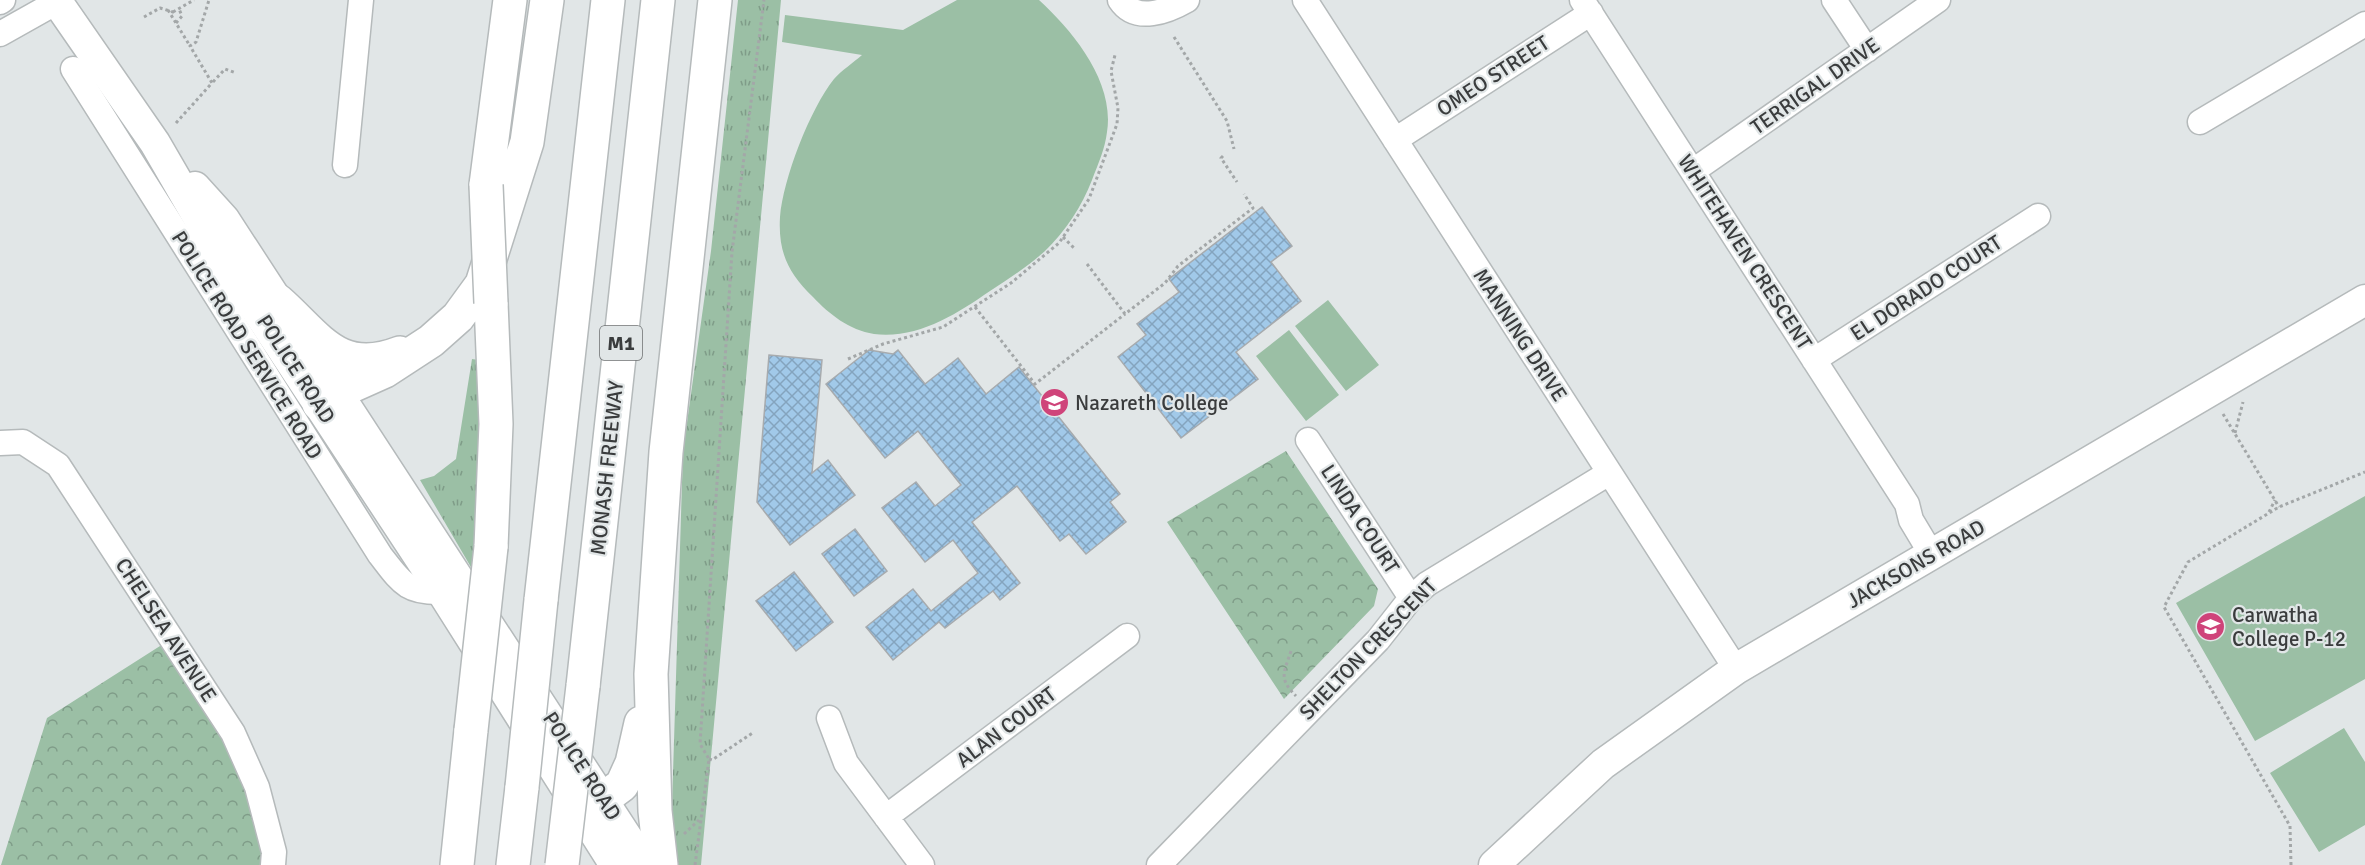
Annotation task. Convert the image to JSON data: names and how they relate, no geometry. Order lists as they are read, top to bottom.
{
  "streets": {
    "highway": ["M1", "MONASH FREEWAY"],
    "main road": ["POLICE ROAD", "JACKSONS ROAD"],
    "street": [
      "OMEO STREET",
      "TERRIGAL DRIVE",
      "WHITEHAVEN CRESCENT",
      "EL DORADO COURT",
      "MANNING DRIVE",
      "POLICE ROAD SERVICE ROAD",
      "LINDA COURT",
      "CHELSEA AVENUE",
      "SHELTON CRESCENT",
      "ALAN COURT"
    ]
  },
  "crossings": [
    ["OMEO STREET", "WHITEHAVEN CRESCENT"],
    ["OMEO STREET", "MANNING DRIVE"],
    ["TERRIGAL DRIVE", "WHITEHAVEN CRESCENT"],
    ["WHITEHAVEN CRESCENT", "EL DORADO COURT"],
    ["WHITEHAVEN CRESCENT", "JACKSONS ROAD"],
    ["MANNING DRIVE", "JACKSONS ROAD"],
    ["MANNING DRIVE", "SHELTON CRESCENT"],
    ["POLICE ROAD SERVICE ROAD", "POLICE ROAD"],
    ["LINDA COURT", "SHELTON CRESCENT"]
  ],
  "places": {
    "school or university": ["Nazareth College", "Carwatha College P-12"]
  }
}
